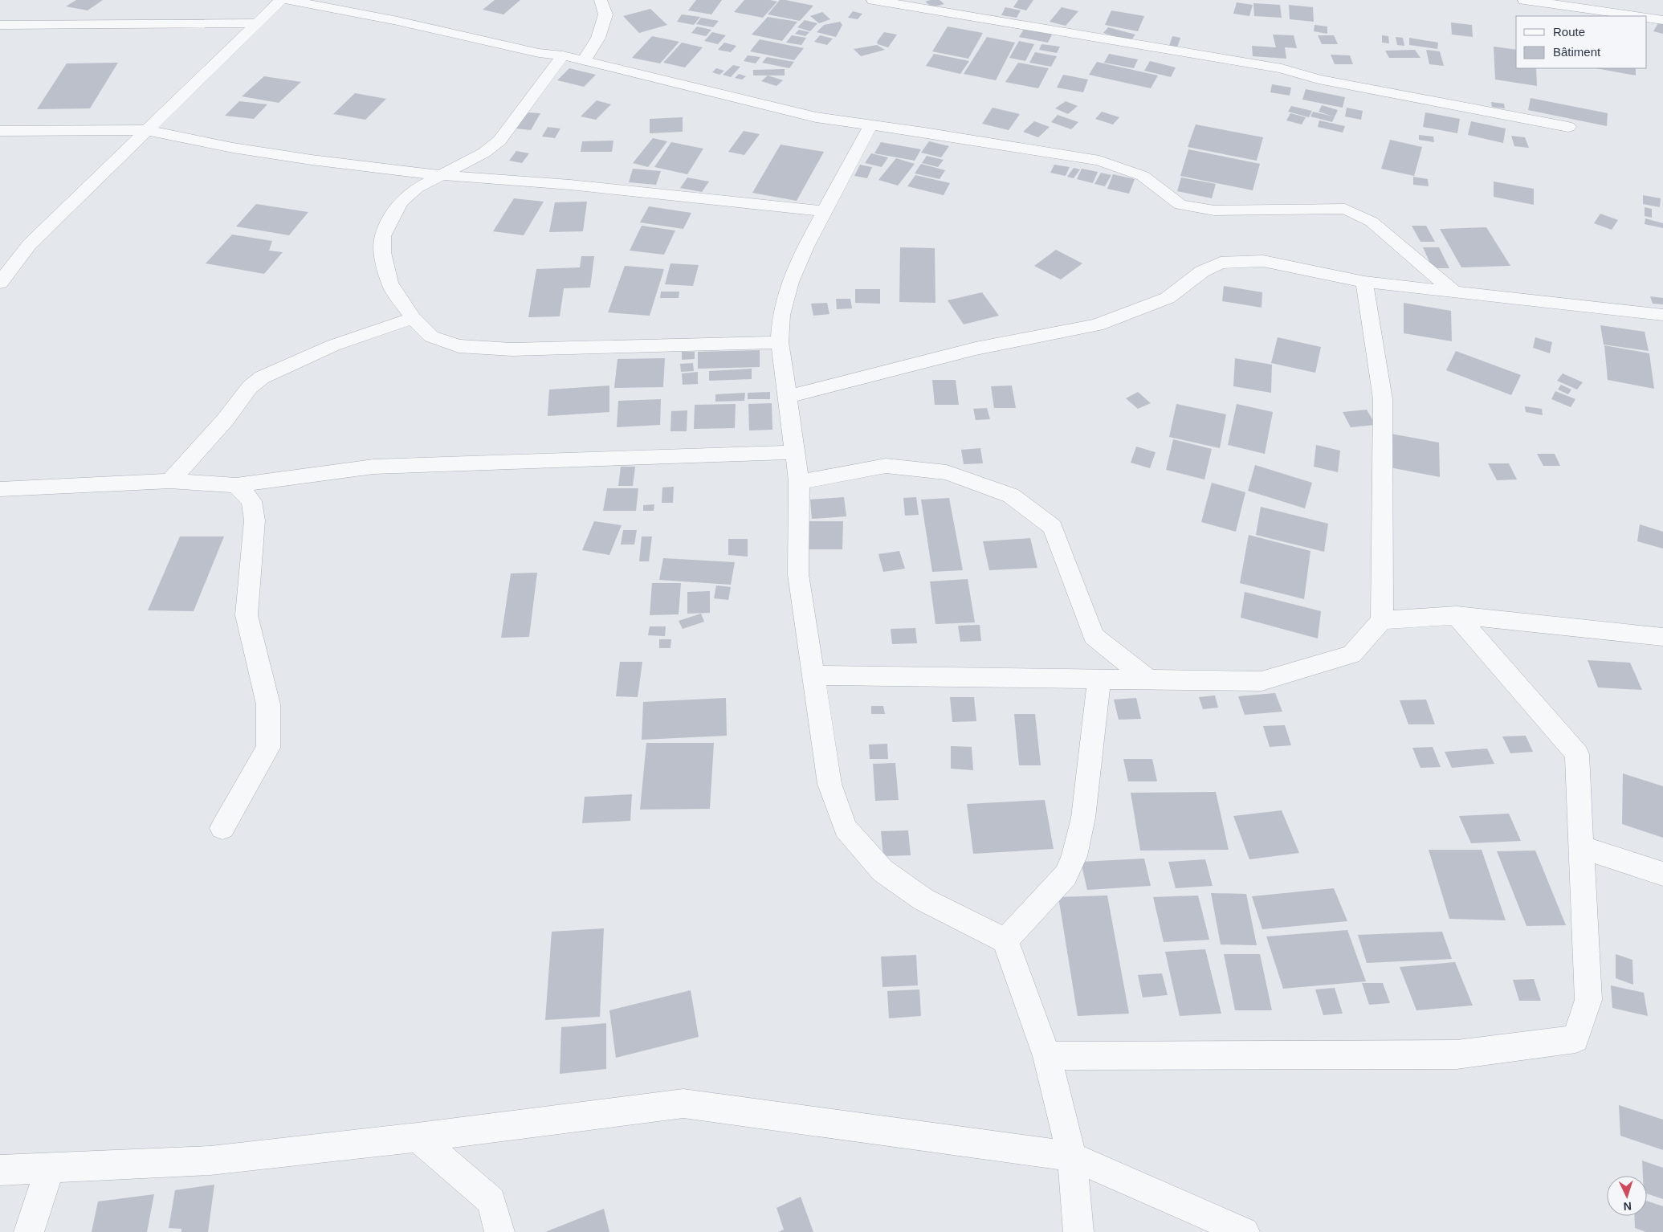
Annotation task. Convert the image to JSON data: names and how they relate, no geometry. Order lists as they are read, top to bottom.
{
  "legend": ["Route", "Bâtiment"],
  "north": "bottom"
}
